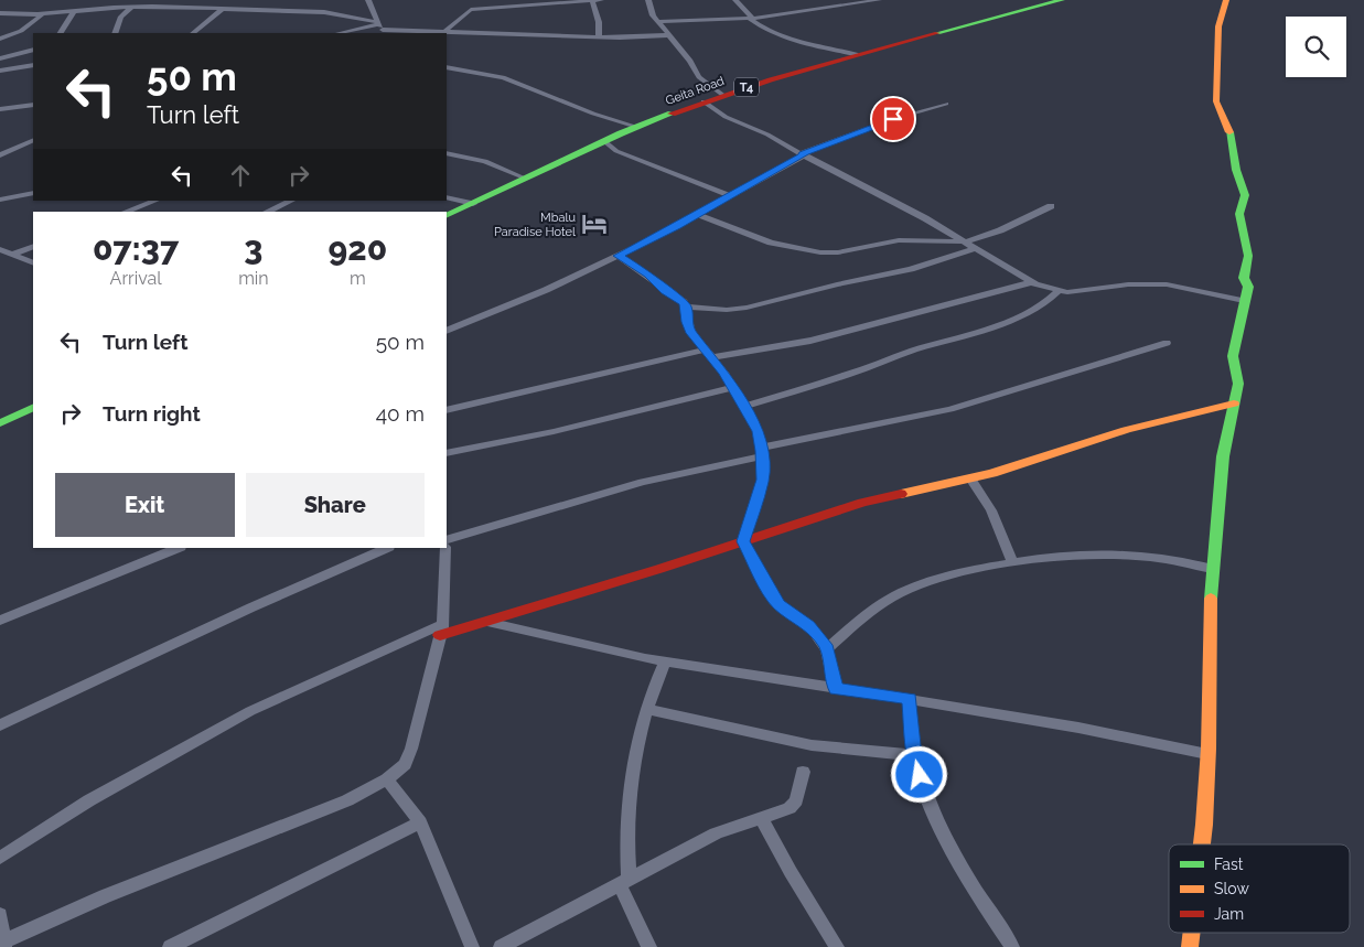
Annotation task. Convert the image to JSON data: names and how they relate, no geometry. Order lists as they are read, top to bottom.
{
  "streets": {
    "main road": ["T4", "Geita Road"]
  },
  "places": {
    "hotel": ["Mbalu Paradise Hotel"]
  },
  "legend": ["Fast", "Slow", "Jam"],
  "page": {
    "turn": ["50 m", "Turn left"],
    "eta": [
      "07:37",
      "Arrival",
      "3",
      "min",
      "920",
      "m"
    ],
    "list": [
      {
        "name": "Turn left",
        "value": "50 m"
      },
      {
        "name": "Turn right",
        "value": "40 m"
      }
    ],
    "buttons": ["Exit", "Share"]
  }
}
